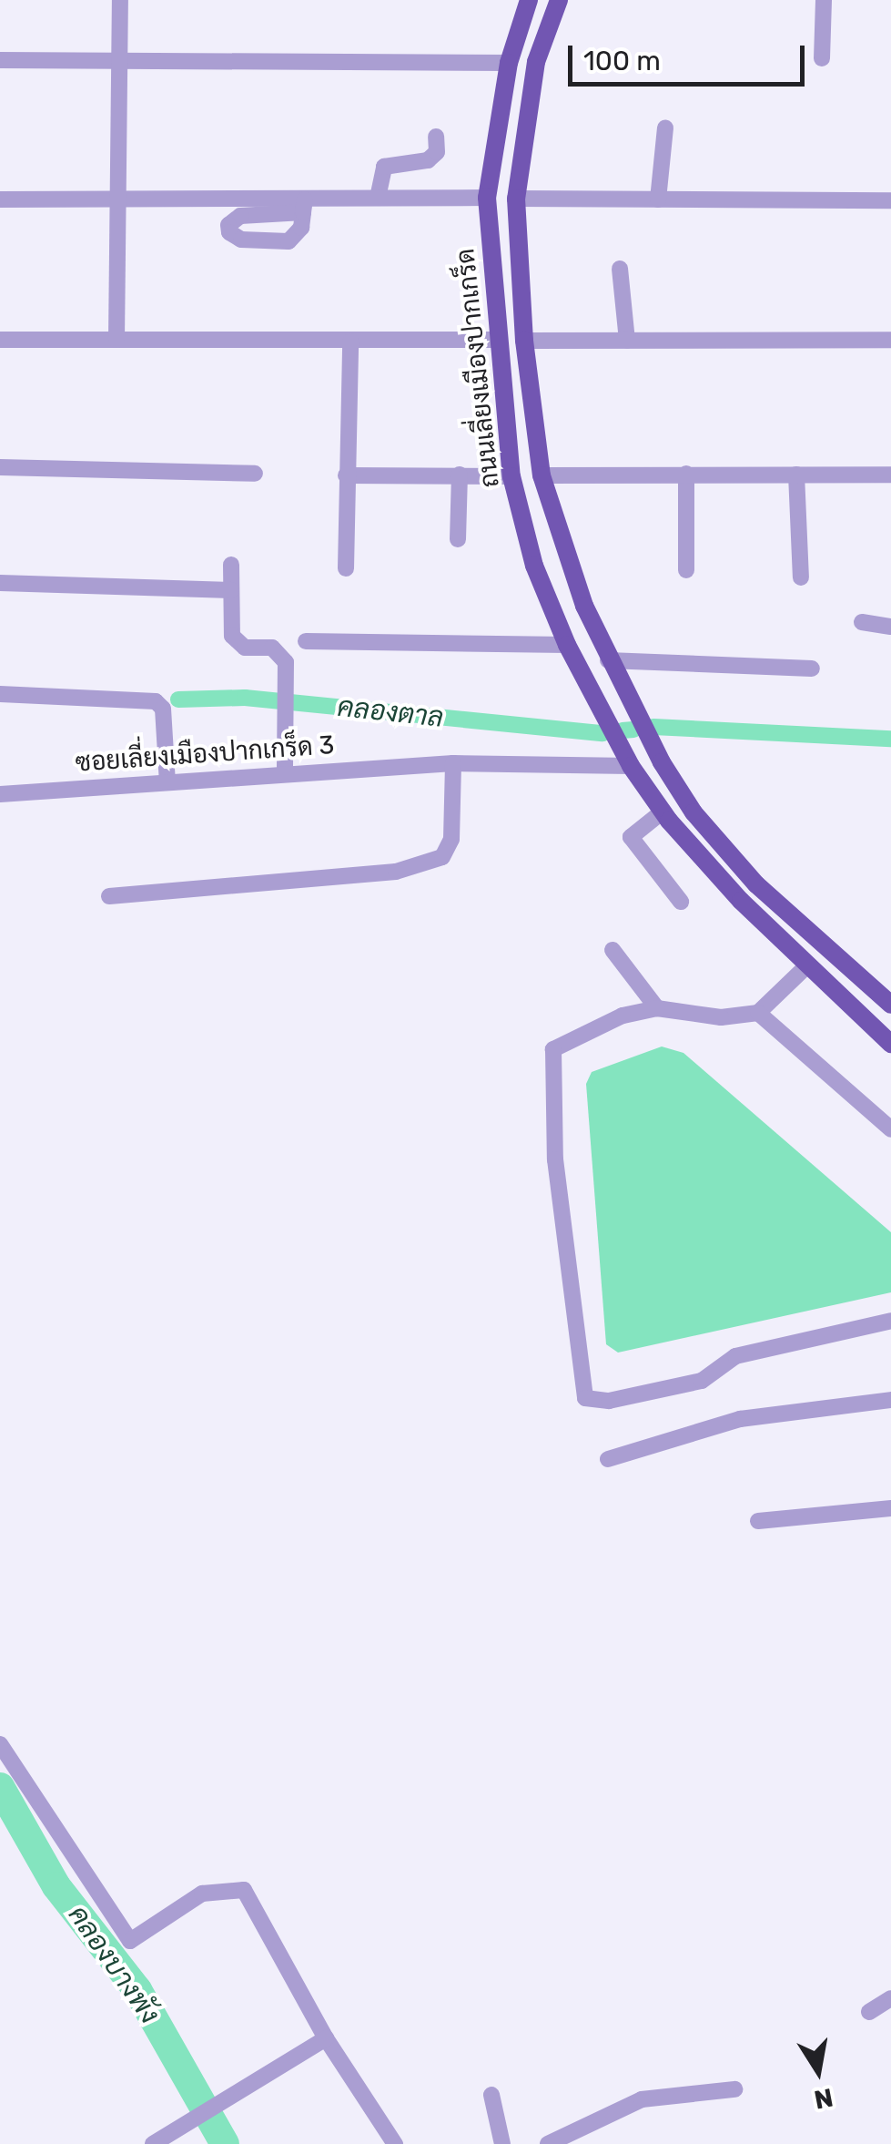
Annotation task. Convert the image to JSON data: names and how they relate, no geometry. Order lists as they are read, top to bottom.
{
  "streets": {
    "main road": ["ถนนเลี่ยงเมืองปากเกร็ด"],
    "street": ["ซอยเลี่ยงเมืองปากเกร็ด 3"]
  },
  "crossings": [
    ["ถนนเลี่ยงเมืองปากเกร็ด", "ซอยเลี่ยงเมืองปากเกร็ด 3"]
  ],
  "water": ["คลองตาล", "คลองบางพัง"],
  "scale_bar": "100 m",
  "north": "bottom"
}
